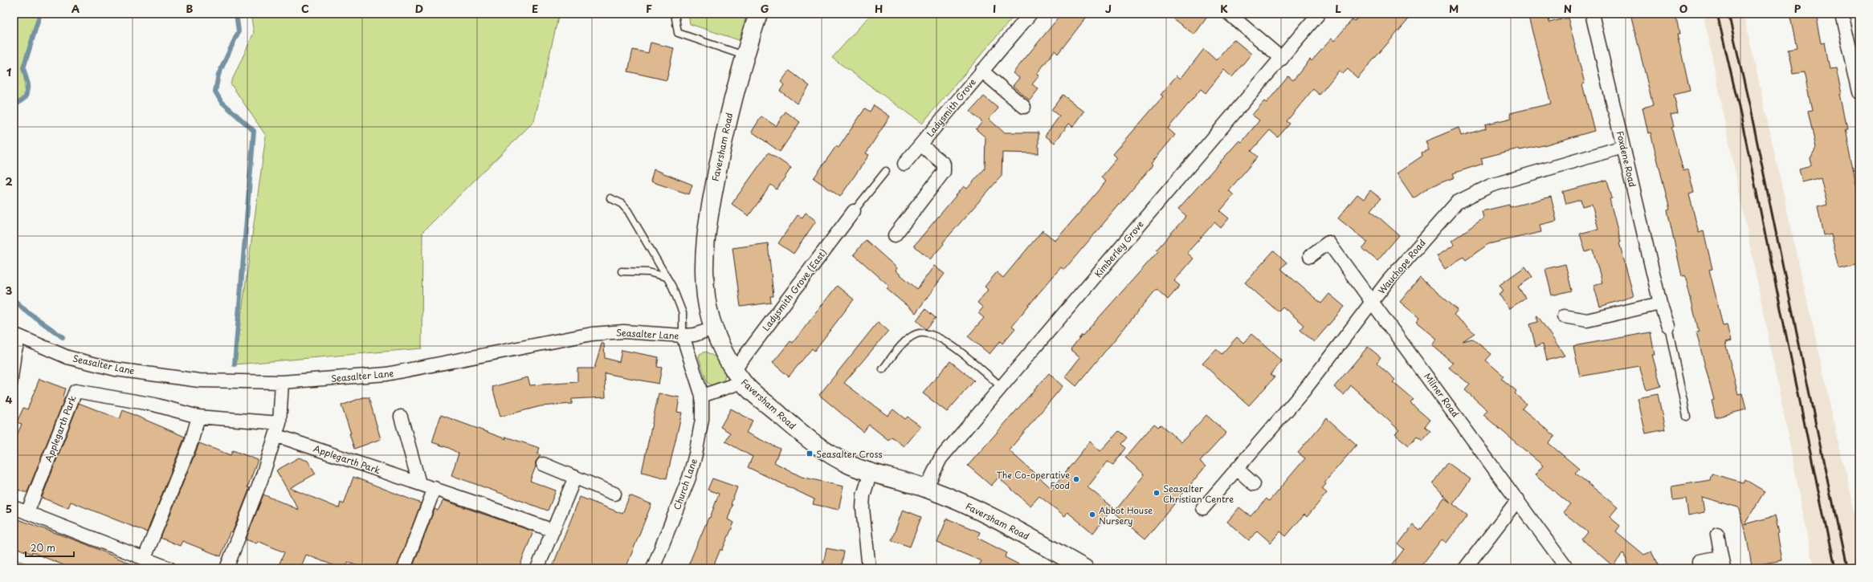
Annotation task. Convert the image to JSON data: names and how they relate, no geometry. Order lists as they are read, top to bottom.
{
  "streets": {
    "street": [
      "Ladysmith Grove",
      "Faversham Road",
      "Foxdene Road",
      "Kimberley Grove",
      "Wauchope Road",
      "Ladysmith Grove (East)",
      "Seasalter Lane",
      "Milner Road",
      "Applegarth Park",
      "Church Lane"
    ]
  },
  "crossings": [
    ["Faversham Road", "Kimberley Grove"],
    ["Faversham Road", "Ladysmith Grove (East)"],
    ["Faversham Road", "Seasalter Lane"],
    ["Foxdene Road", "Wauchope Road"],
    ["Wauchope Road", "Milner Road"],
    ["Seasalter Lane", "Church Lane"]
  ],
  "places": {
    "transit": ["Seasalter Cross"],
    "other": ["The Co-operative Food", "Seasalter Christian Centre", "Abbot House Nursery"]
  },
  "scale_bar": "20 m",
  "grid": {
    "columns": [
      "A",
      "B",
      "C",
      "D",
      "E",
      "F",
      "G",
      "H",
      "I",
      "J",
      "K",
      "L",
      "M",
      "N",
      "O",
      "P"
    ],
    "rows": [
      "1",
      "2",
      "3",
      "4",
      "5"
    ]
  }
}
